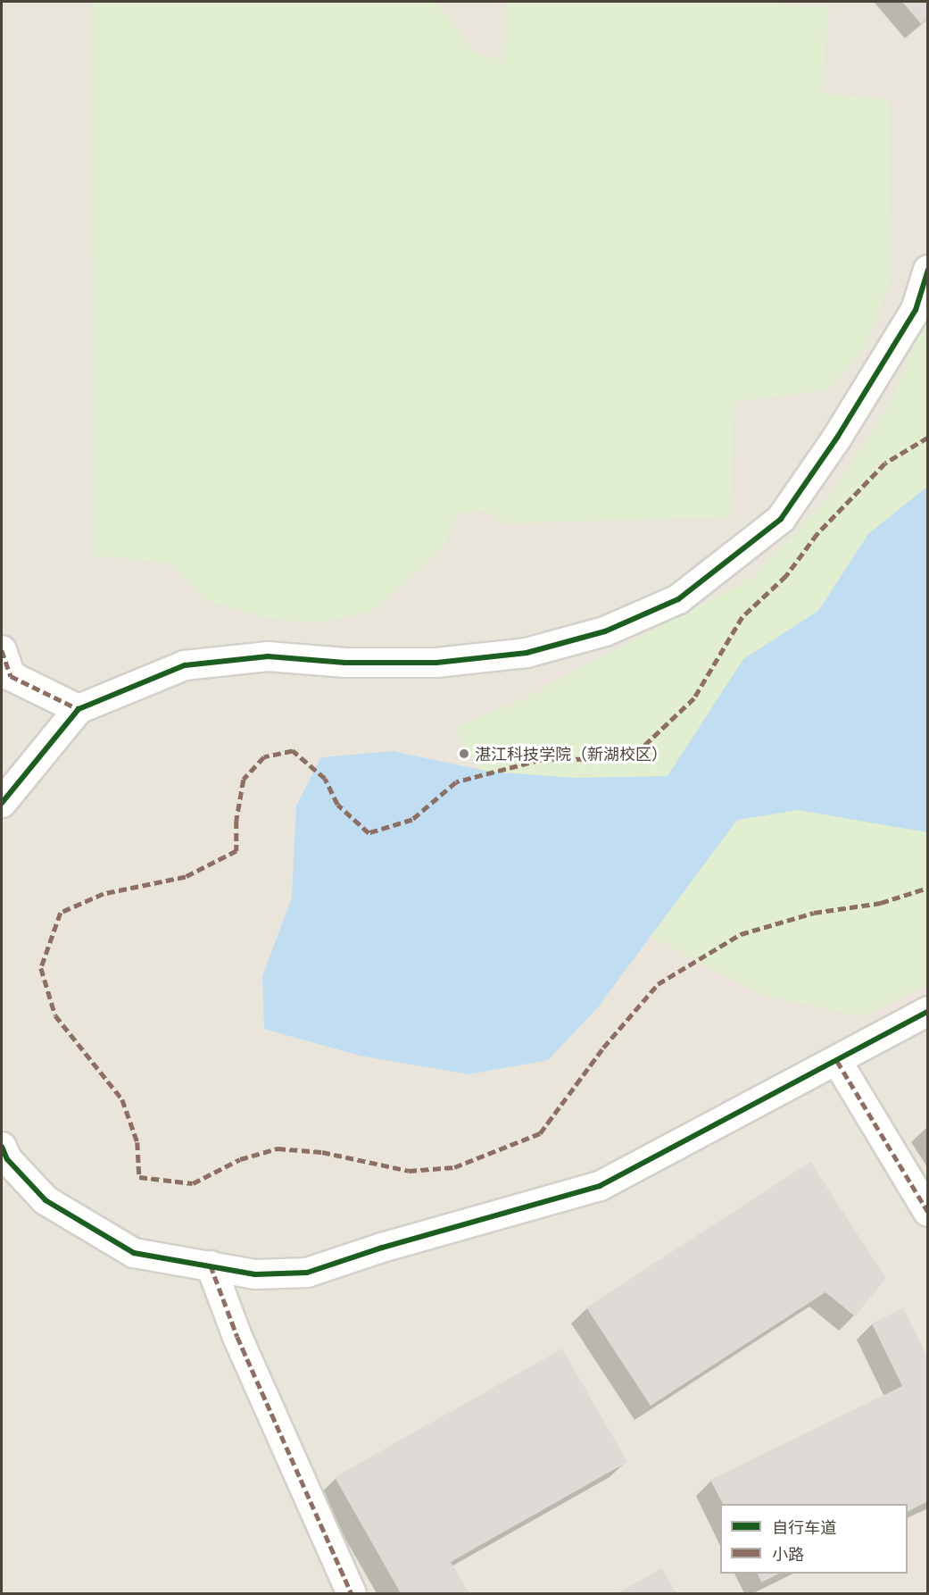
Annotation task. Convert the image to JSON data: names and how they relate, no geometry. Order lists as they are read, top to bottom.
{
  "places": ["湛江科技学院（新湖校区）"],
  "legend": ["自行车道", "小路"]
}
